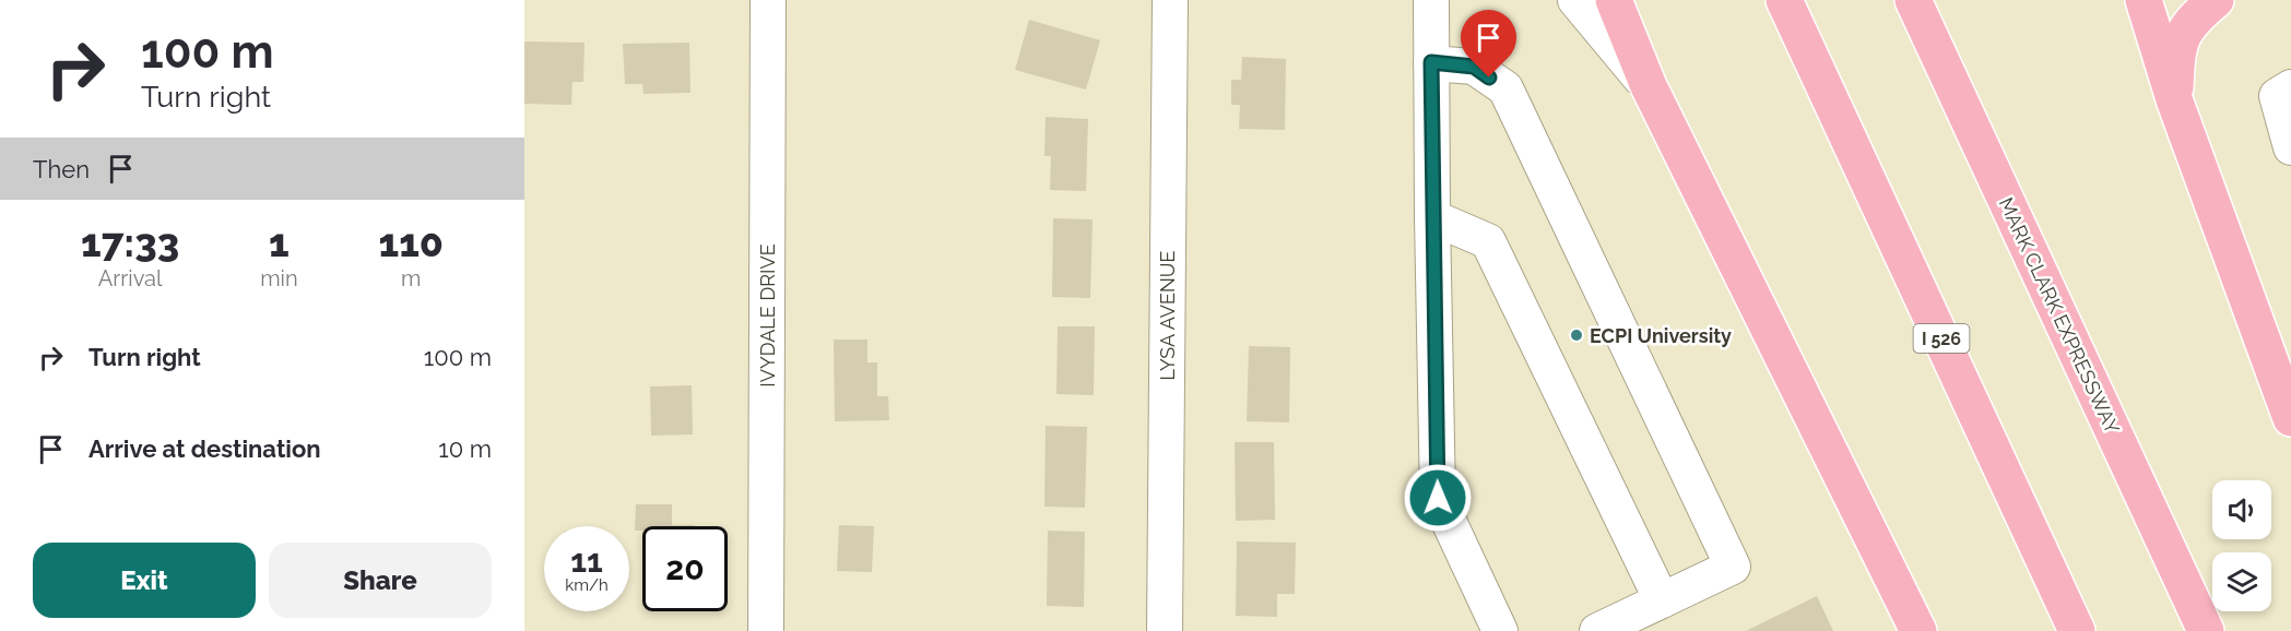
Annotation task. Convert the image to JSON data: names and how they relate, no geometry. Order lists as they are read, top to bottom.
{
  "streets": {
    "highway": ["MARK CLARK EXPRESSWAY", "I 526"],
    "street": ["IVYDALE DRIVE", "LYSA AVENUE"]
  },
  "places": ["ECPI University"],
  "page": {
    "turn": ["100 m", "Turn right"],
    "then": "Then",
    "eta": [
      "17:33",
      "Arrival",
      "1",
      "min",
      "110",
      "m"
    ],
    "list": [
      {
        "name": "Turn right",
        "value": "100 m"
      },
      {
        "name": "Arrive at destination",
        "value": "10 m"
      }
    ],
    "speed": "11 km/h",
    "limit": "20",
    "buttons": ["Exit", "Share"]
  }
}
